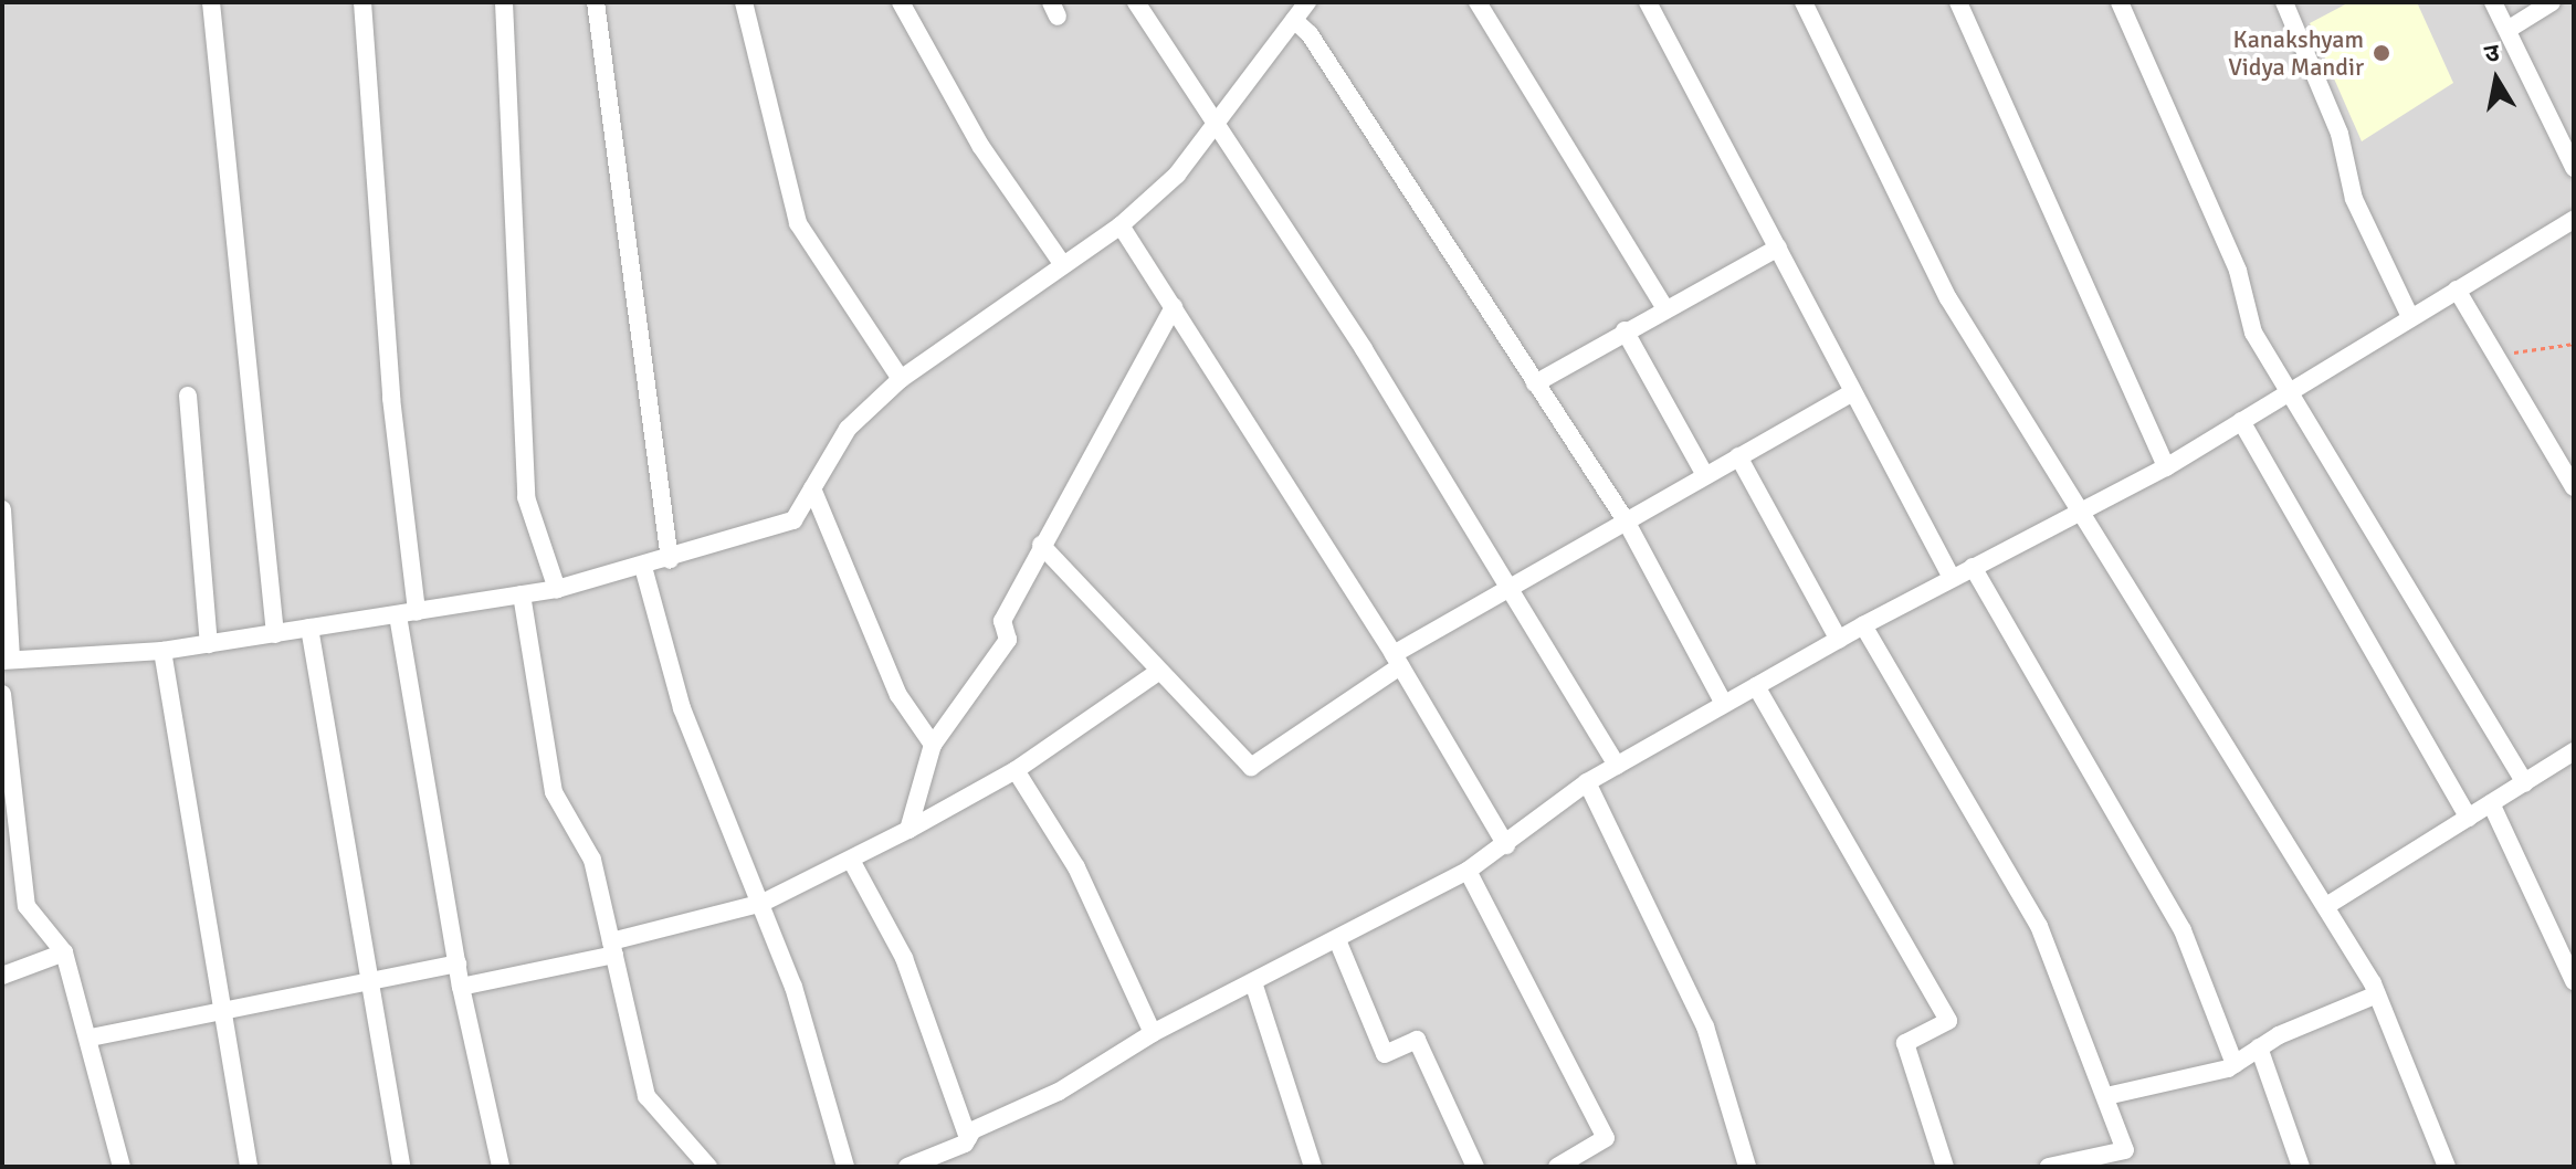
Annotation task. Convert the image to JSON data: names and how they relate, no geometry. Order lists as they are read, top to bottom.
{
  "places": ["Kanakshyam Vidya Mandir"],
  "north": "top"
}
